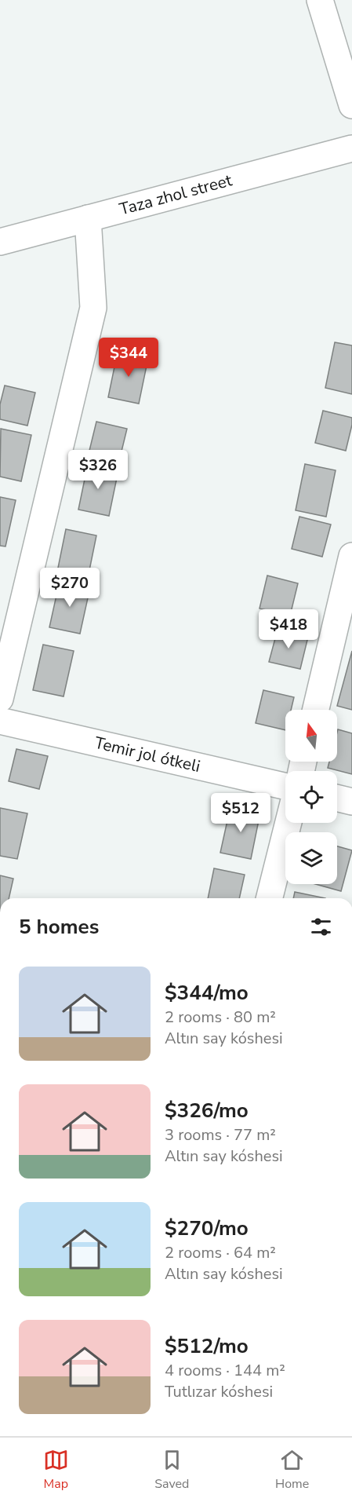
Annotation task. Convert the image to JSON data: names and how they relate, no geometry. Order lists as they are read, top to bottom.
{
  "streets": {
    "street": ["Taza zhol street", "Temir jol ótkeli"]
  },
  "north": "top",
  "page": {
    "price": [
      "$344",
      "$326",
      "$270",
      "$418",
      "$512"
    ],
    "heading": "5 homes",
    "list": [
      {
        "name": "$344/mo",
        "note": "2 rooms · 80 m² · Altın say kóshesi"
      },
      {
        "name": "$326/mo",
        "note": "3 rooms · 77 m² · Altın say kóshesi"
      },
      {
        "name": "$270/mo",
        "note": "2 rooms · 64 m² · Altın say kóshesi"
      },
      {
        "name": "$512/mo",
        "note": "4 rooms · 144 m² · Tutlızar kóshesi"
      }
    ],
    "tabs": ["Map", "Saved", "Home"]
  }
}
